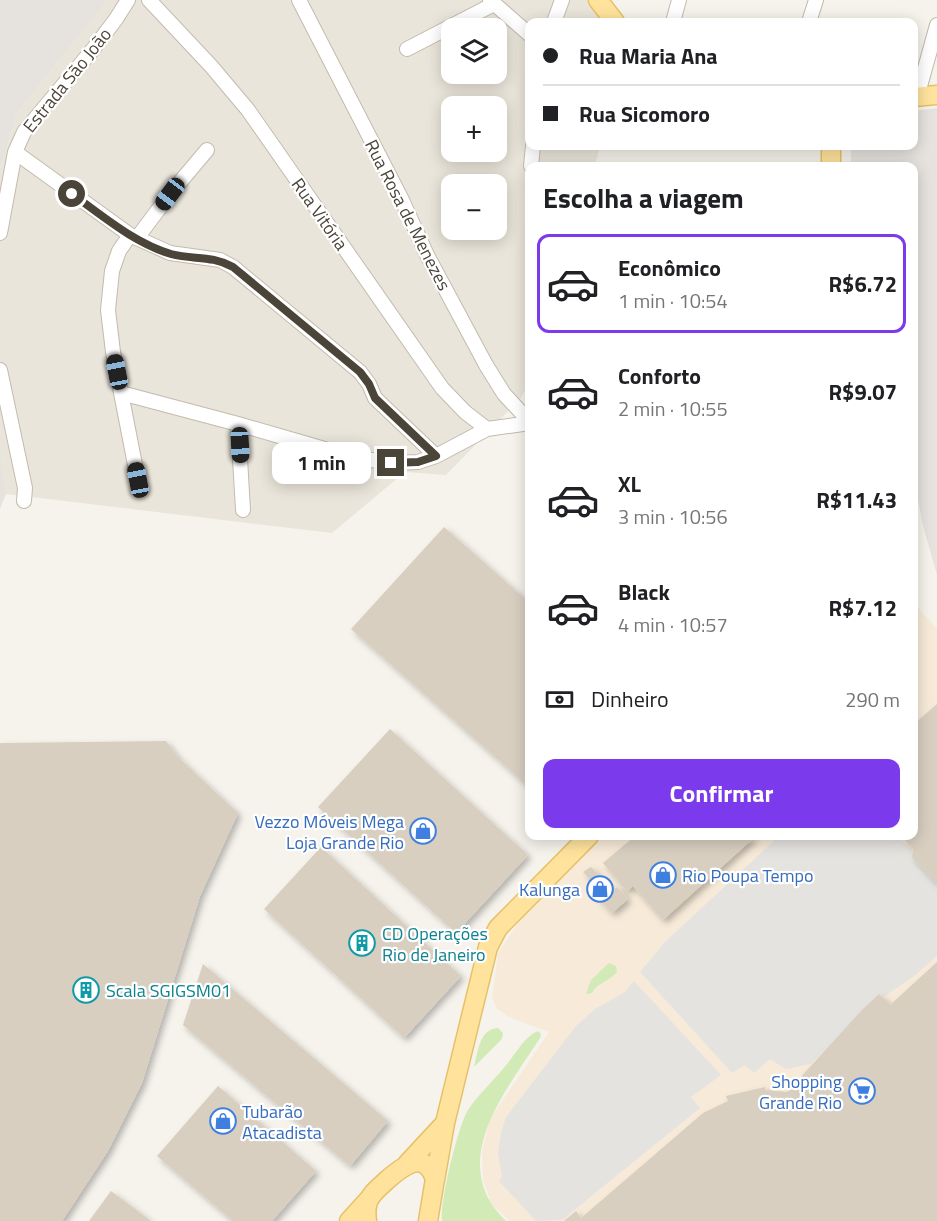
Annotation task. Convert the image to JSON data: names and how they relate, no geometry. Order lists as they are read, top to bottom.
{
  "streets": {
    "street": ["Estrada São João", "Rua Vitória", "Rua Rosa de Menezes"]
  },
  "places": {
    "shop": [
      "Vezzo Móveis Mega Loja Grande Rio",
      "Rio Poupa Tempo",
      "Kalunga",
      "Tubarão Atacadista"
    ],
    "building": ["CD Operações Rio de Janeiro", "Scala SGIGSM01"],
    "supermarket": ["Shopping Grande Rio"]
  },
  "page": {
    "map_buttons": ["+", "−"],
    "banner": ["Rua Maria Ana", "Rua Sicomoro"],
    "heading": "Escolha a viagem",
    "list": [
      {
        "name": "Econômico",
        "note": "1 min · 10:54",
        "value": "R$6.72"
      },
      {
        "name": "Conforto",
        "note": "2 min · 10:55",
        "value": "R$9.07"
      },
      {
        "name": "XL",
        "note": "3 min · 10:56",
        "value": "R$11.43"
      },
      {
        "name": "Black",
        "note": "4 min · 10:57",
        "value": "R$7.12"
      }
    ],
    "bubble": "1 min",
    "pay": ["Dinheiro", "290 m"],
    "buttons": "Confirmar"
  }
}
